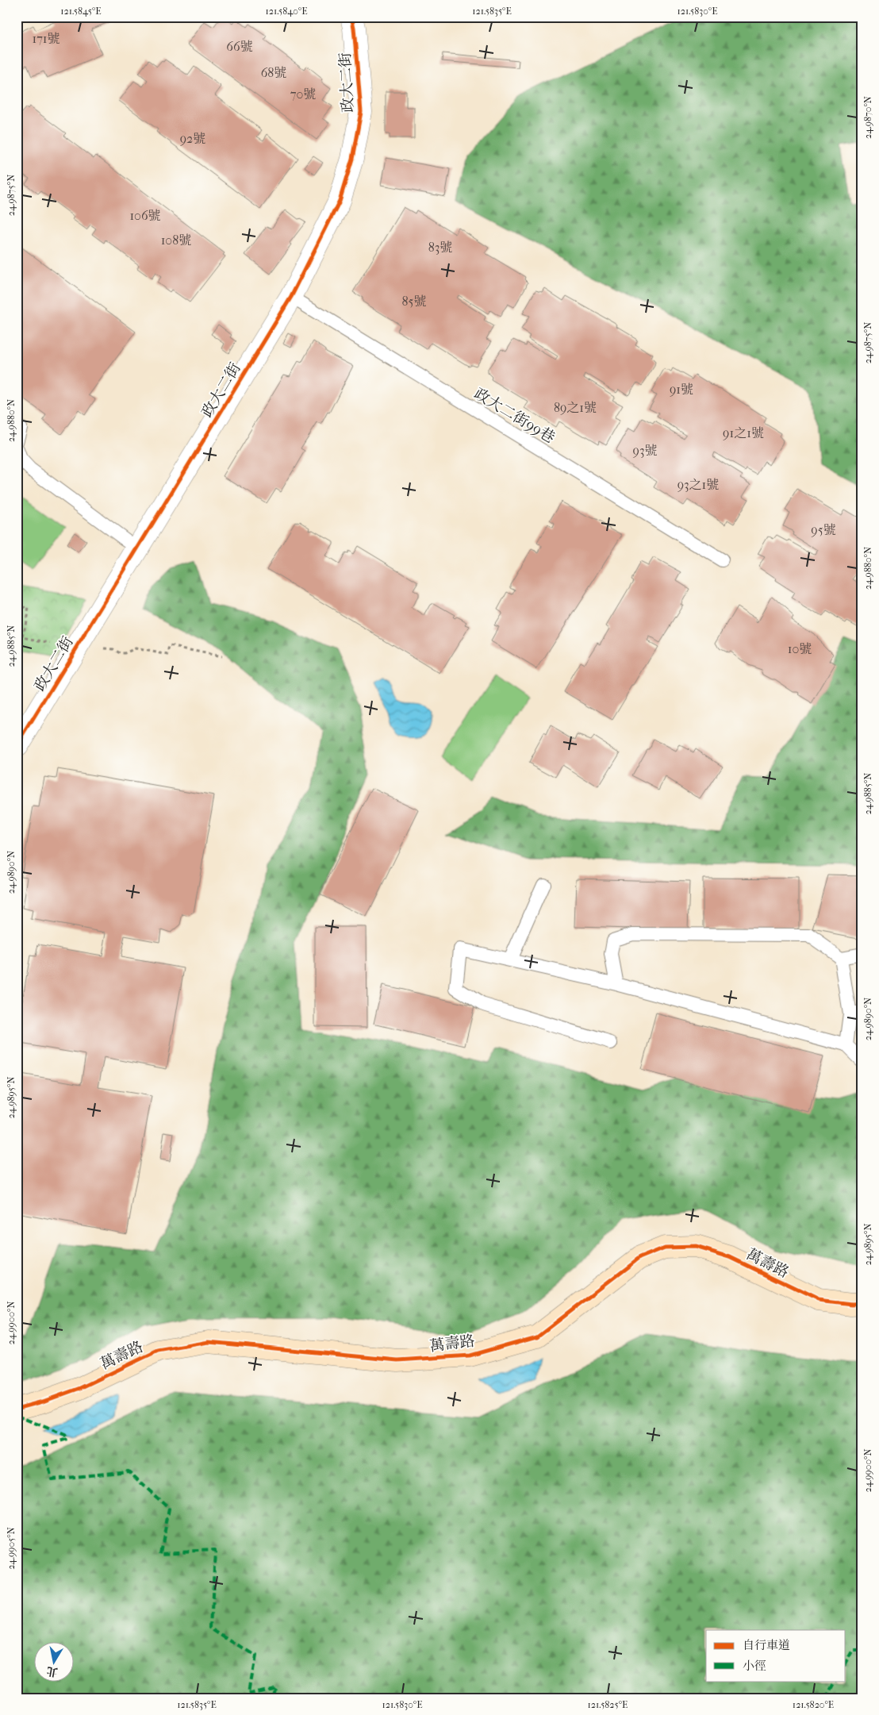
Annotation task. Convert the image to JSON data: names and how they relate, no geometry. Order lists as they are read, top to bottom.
{
  "streets": {
    "street": ["政大二街", "萬壽路"],
    "lane": ["政大二街99巷"]
  },
  "crossings": [
    ["政大二街", "政大二街99巷"]
  ],
  "house_numbers": [
    "171號",
    "66號",
    "68號",
    "70號",
    "92號",
    "106號",
    "108號",
    "83號",
    "85號",
    "91號",
    "89之1號",
    "91之1號",
    "93號",
    "93之1號",
    "95號",
    "10號"
  ],
  "legend": ["自行車道", "小徑"],
  "north": "bottom",
  "coordinates": [
    "121.5845°E",
    "121.5840°E",
    "121.5835°E",
    "121.5830°E",
    "24.9870°N",
    "24.9875°N",
    "24.9880°N",
    "24.9885°N",
    "24.9890°N",
    "24.9895°N",
    "24.9900°N",
    "24.9905°N",
    "121.5825°E",
    "121.5820°E"
  ]
}
